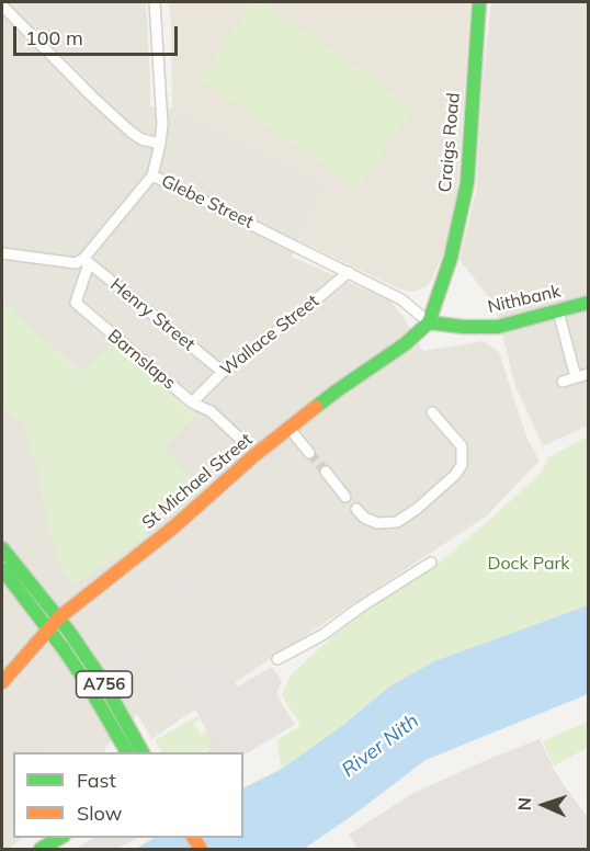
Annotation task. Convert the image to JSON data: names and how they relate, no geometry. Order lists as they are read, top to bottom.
{
  "streets": {
    "main road": [
      "Craigs Road",
      "Nithbank",
      "St Michael Street",
      "A756"
    ],
    "street": [
      "Glebe Street",
      "Henry Street",
      "Wallace Street",
      "Barnslaps"
    ]
  },
  "crossings": [
    ["Craigs Road", "Glebe Street"],
    ["Craigs Road", "Nithbank"],
    ["Craigs Road", "St Michael Street"],
    ["Glebe Street", "Nithbank"],
    ["Glebe Street", "Henry Street"],
    ["Glebe Street", "Wallace Street"],
    ["Glebe Street", "Barnslaps"],
    ["Glebe Street", "St Michael Street"],
    ["Nithbank", "St Michael Street"],
    ["Henry Street", "Wallace Street"],
    ["Henry Street", "Barnslaps"],
    ["Wallace Street", "Barnslaps"],
    ["St Michael Street", "A756"]
  ],
  "water": ["River Nith"],
  "parks": ["Dock Park"],
  "legend": ["Fast", "Slow"],
  "scale_bar": "100 m",
  "north": "left"
}
